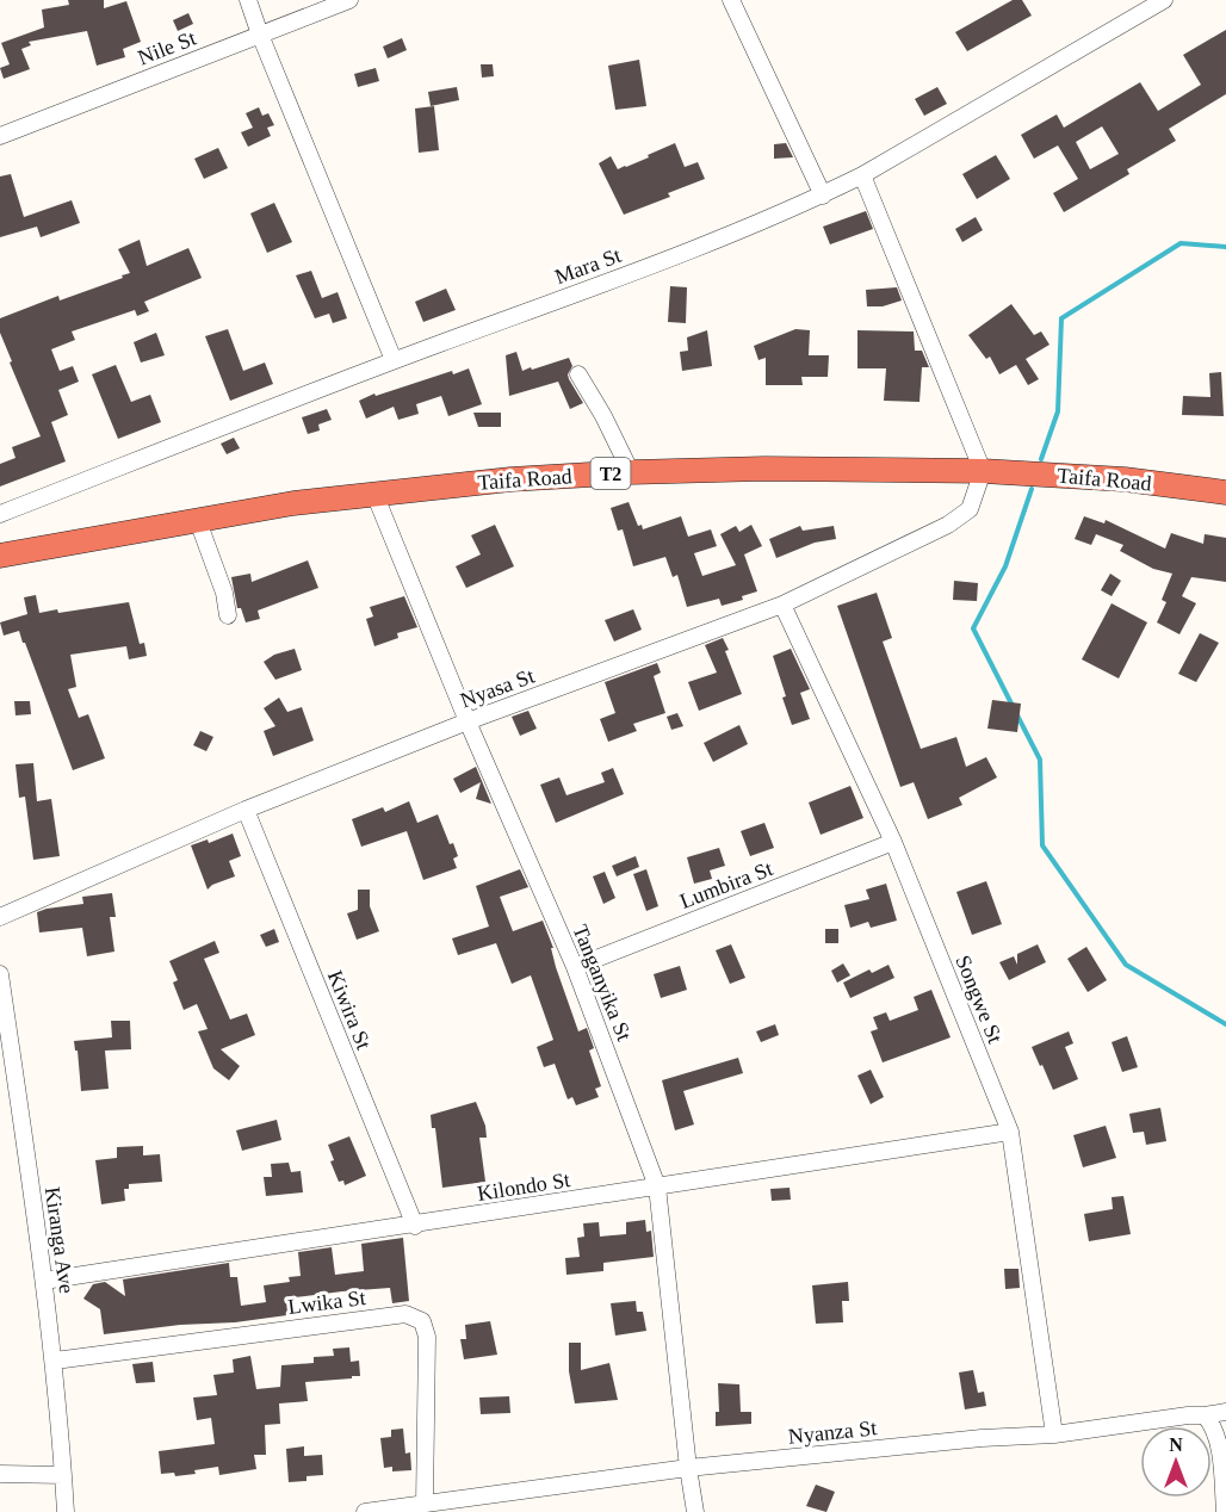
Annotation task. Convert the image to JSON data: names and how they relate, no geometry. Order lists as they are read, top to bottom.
{
  "streets": {
    "highway": ["T2", "Taifa Road"],
    "street": [
      "Nile St",
      "Mara St",
      "Nyasa St",
      "Lumbira St",
      "Tanganyika St",
      "Songwe St",
      "Kiwira St",
      "Kilondo St",
      "Kiranga Ave",
      "Lwika St",
      "Nyanza St"
    ]
  },
  "crossings": [
    ["Taifa Road", "Nyasa St"],
    ["Taifa Road", "Tanganyika St"],
    ["Nyasa St", "Tanganyika St"],
    ["Nyasa St", "Songwe St"],
    ["Nyasa St", "Kiwira St"],
    ["Lumbira St", "Tanganyika St"],
    ["Lumbira St", "Songwe St"],
    ["Tanganyika St", "Kilondo St"],
    ["Tanganyika St", "Nyanza St"],
    ["Songwe St", "Kilondo St"],
    ["Songwe St", "Nyanza St"],
    ["Kiwira St", "Kilondo St"],
    ["Kilondo St", "Kiranga Ave"],
    ["Kiranga Ave", "Lwika St"],
    ["Lwika St", "Nyanza St"]
  ],
  "north": "top"
}
